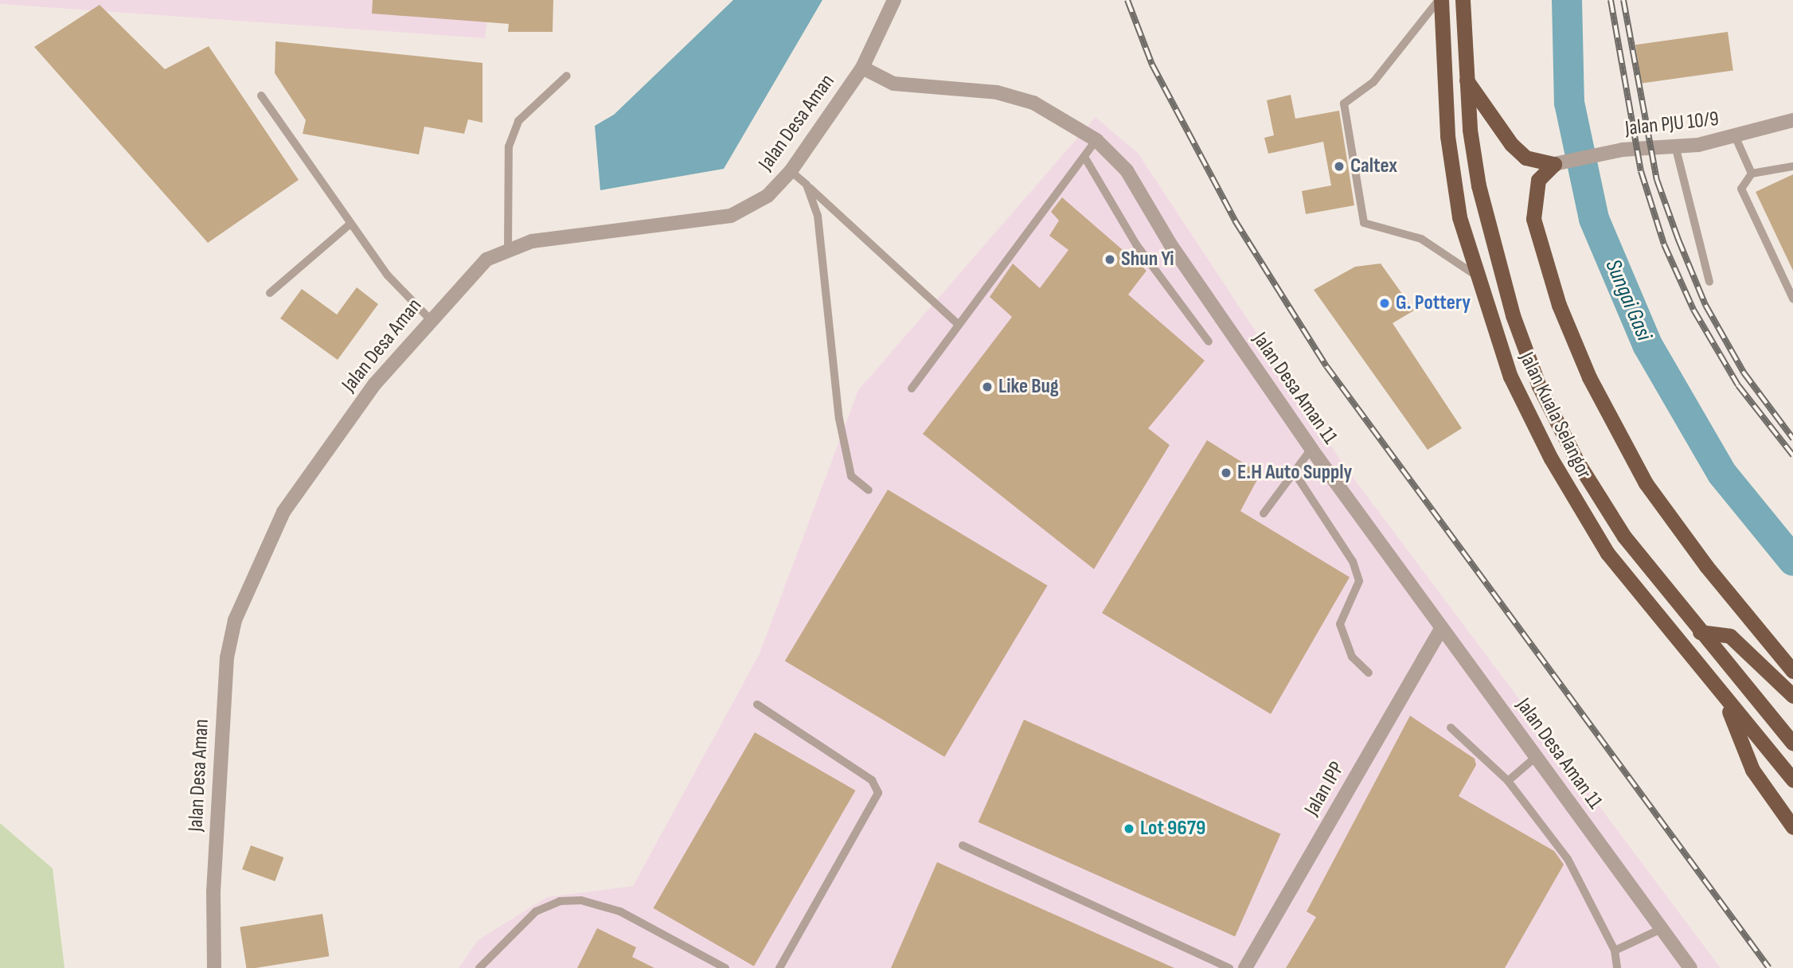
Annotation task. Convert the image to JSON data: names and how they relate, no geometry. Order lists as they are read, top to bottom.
{
  "streets": {
    "highway": ["Jalan Kuala Selangor"],
    "street": [
      "Jalan Desa Aman",
      "Jalan PJU 10/9",
      "Jalan Desa Aman 11",
      "Jalan IPP"
    ]
  },
  "crossings": [
    ["Jalan Desa Aman", "Jalan Desa Aman 11"],
    ["Jalan Desa Aman 11", "Jalan IPP"]
  ],
  "water": ["Sungai Gasi"],
  "places": [
    "Caltex",
    "Shun Yi",
    "G. Pottery",
    "Like Bug",
    "E.H Auto Supply",
    "Lot 9679"
  ]
}
